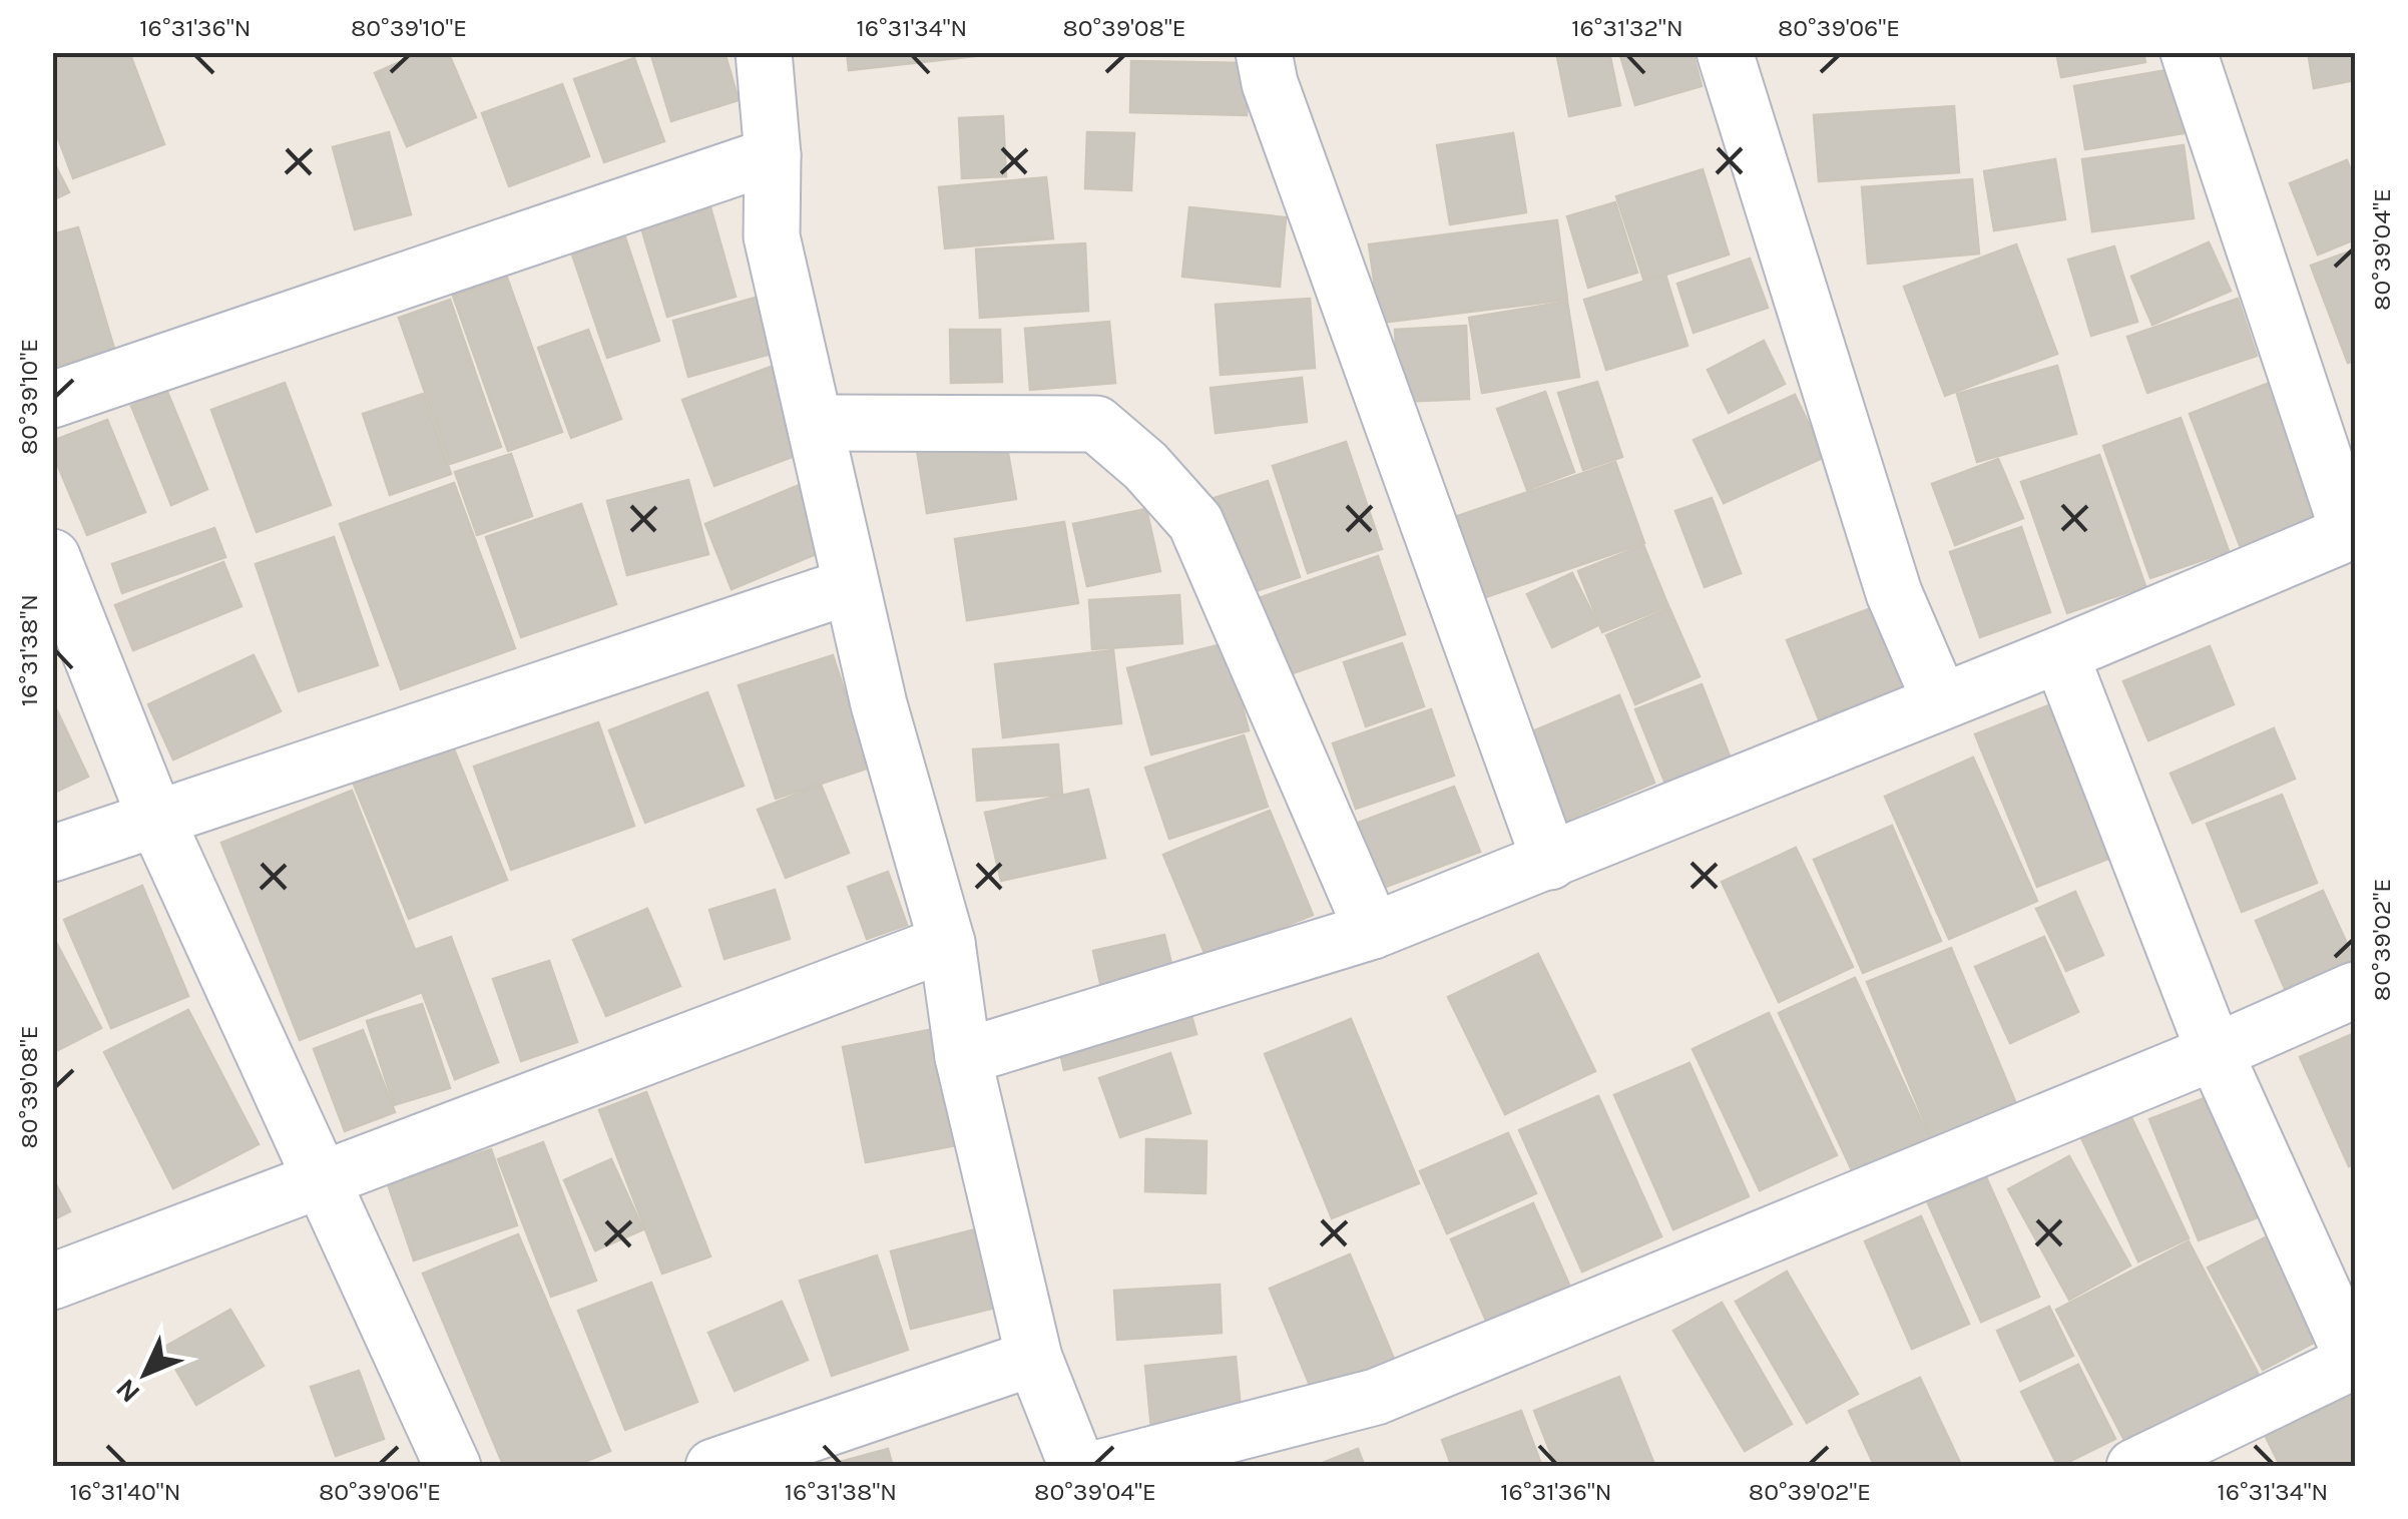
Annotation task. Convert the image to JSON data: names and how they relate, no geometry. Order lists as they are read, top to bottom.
{
  "north": "bottom left",
  "coordinates": [
    "16°31'36\"N",
    "80°39'10\"E",
    "16°31'34\"N",
    "80°39'08\"E",
    "16°31'32\"N",
    "80°39'06\"E",
    "80°39'04\"E",
    "16°31'38\"N",
    "80°39'02\"E",
    "16°31'40\"N"
  ]
}
